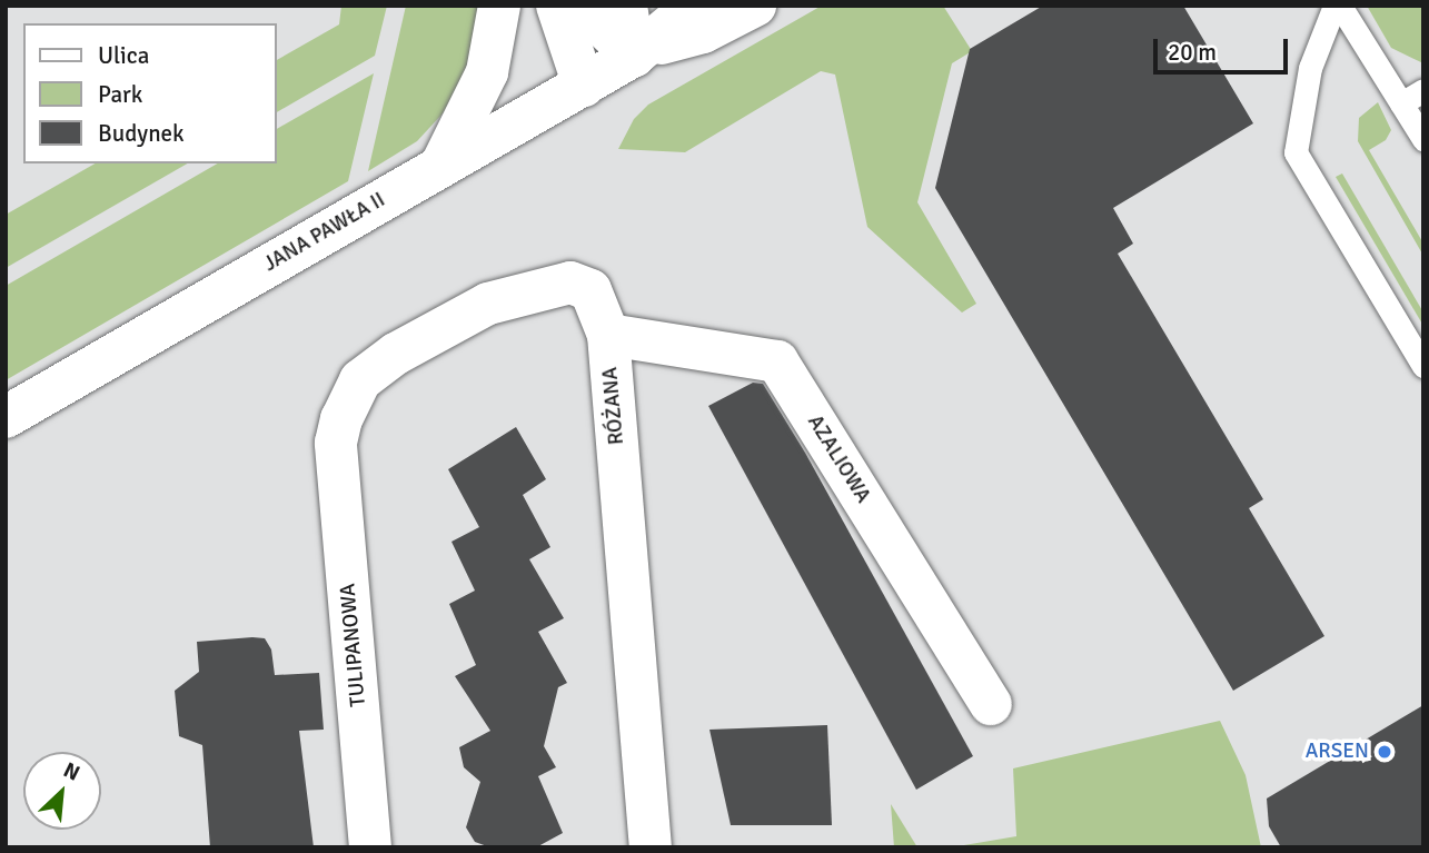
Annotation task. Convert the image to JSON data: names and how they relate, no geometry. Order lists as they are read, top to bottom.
{
  "streets": {
    "street": [
      "JANA PAWŁA II",
      "RÓŻANA",
      "AZALIOWA",
      "TULIPANOWA"
    ]
  },
  "crossings": [
    ["RÓŻANA", "AZALIOWA"],
    ["RÓŻANA", "TULIPANOWA"]
  ],
  "places": ["ARSEN"],
  "legend": ["Ulica", "Park", "Budynek"],
  "scale_bar": "20 m",
  "north": "top right"
}
